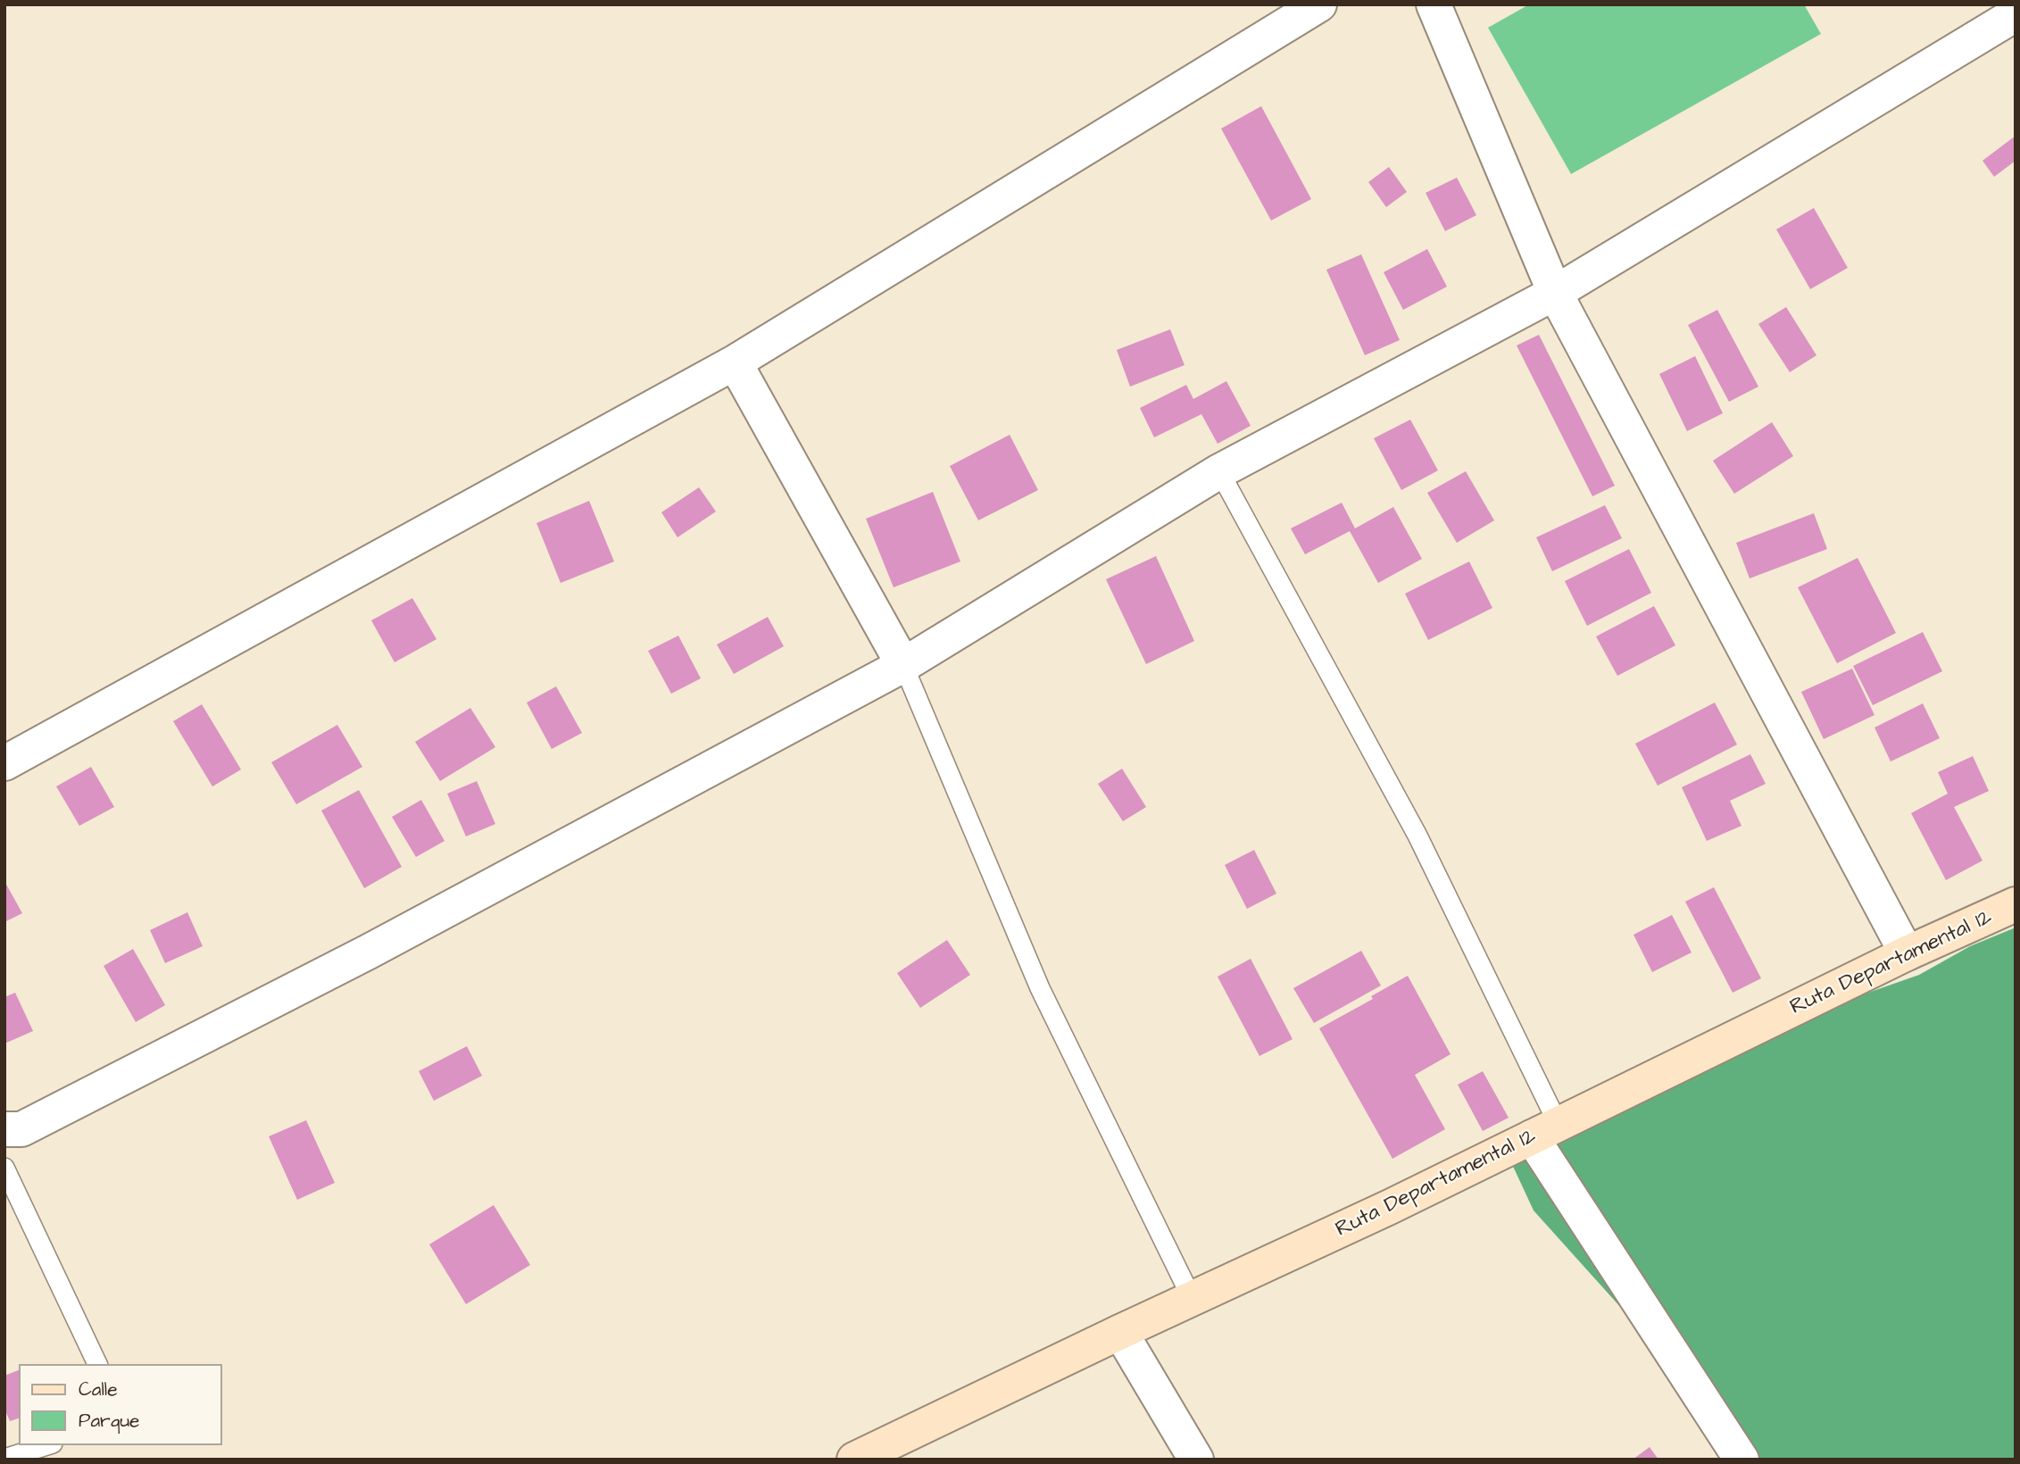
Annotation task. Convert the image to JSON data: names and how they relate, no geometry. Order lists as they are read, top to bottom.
{
  "streets": {
    "main road": ["Ruta Departamental 12"]
  },
  "legend": ["Calle", "Parque"]
}
